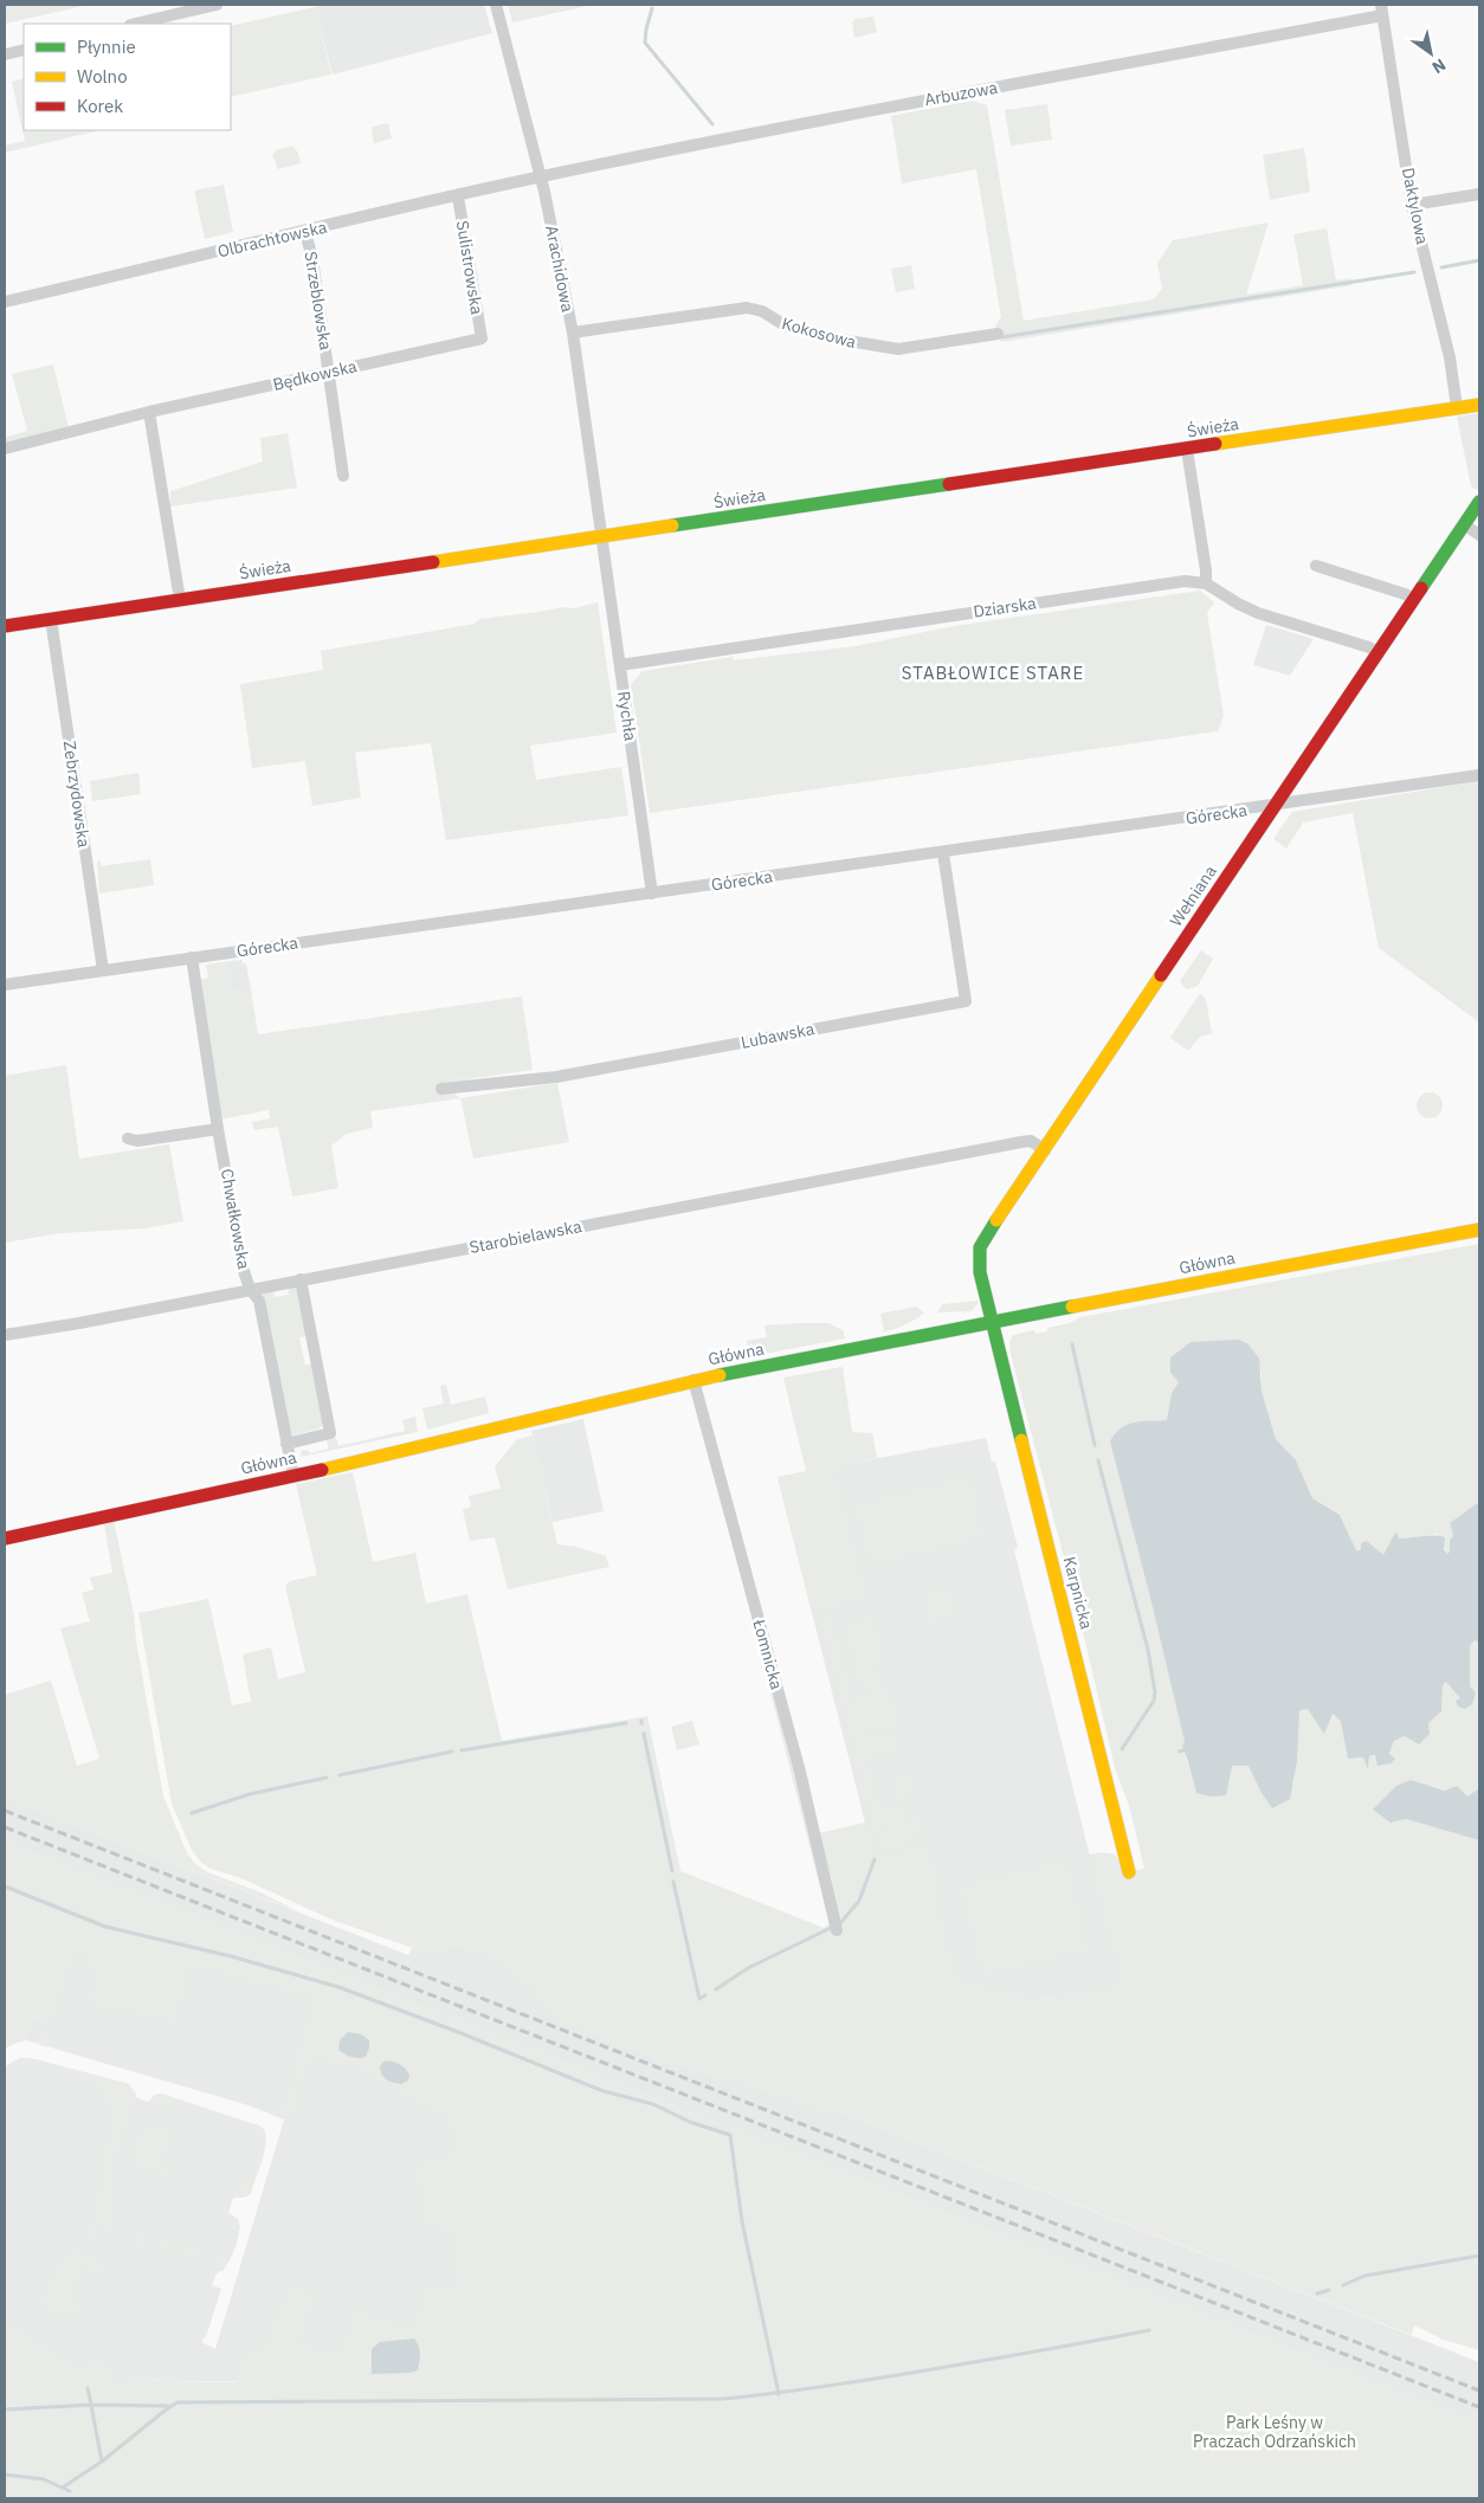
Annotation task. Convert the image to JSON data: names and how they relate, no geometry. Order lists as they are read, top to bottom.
{
  "streets": {
    "street": [
      "Arbuzowa",
      "Daktylowa",
      "Olbrachtowska",
      "Sulistrowska",
      "Arachidowa",
      "Strzeblowska",
      "Kokosowa",
      "Będkowska",
      "Świeża",
      "Dziarska",
      "Rychła",
      "Zebrzydowska",
      "Górecka",
      "Wełniana",
      "Lubawska",
      "Chwałkowska",
      "Starobielawska",
      "Główna",
      "Karpnicka",
      "Łomnicka"
    ]
  },
  "crossings": [
    ["Arbuzowa", "Daktylowa"],
    ["Arbuzowa", "Olbrachtowska"],
    ["Arbuzowa", "Arachidowa"],
    ["Daktylowa", "Świeża"],
    ["Olbrachtowska", "Sulistrowska"],
    ["Olbrachtowska", "Arachidowa"],
    ["Olbrachtowska", "Strzeblowska"],
    ["Sulistrowska", "Będkowska"],
    ["Arachidowa", "Kokosowa"],
    ["Arachidowa", "Świeża"],
    ["Arachidowa", "Rychła"],
    ["Strzeblowska", "Będkowska"],
    ["Świeża", "Rychła"],
    ["Świeża", "Zebrzydowska"],
    ["Dziarska", "Rychła"],
    ["Dziarska", "Wełniana"],
    ["Rychła", "Górecka"],
    ["Zebrzydowska", "Górecka"],
    ["Górecka", "Wełniana"],
    ["Górecka", "Lubawska"],
    ["Górecka", "Chwałkowska"],
    ["Wełniana", "Starobielawska"],
    ["Wełniana", "Główna"],
    ["Wełniana", "Karpnicka"],
    ["Chwałkowska", "Starobielawska"],
    ["Chwałkowska", "Główna"],
    ["Główna", "Karpnicka"],
    ["Główna", "Łomnicka"]
  ],
  "districts": ["STABŁOWICE STARE"],
  "parks": ["Park Leśny w Praczach Odrzańskich"],
  "legend": ["Płynnie", "Wolno", "Korek"],
  "north": "bottom right"
}
